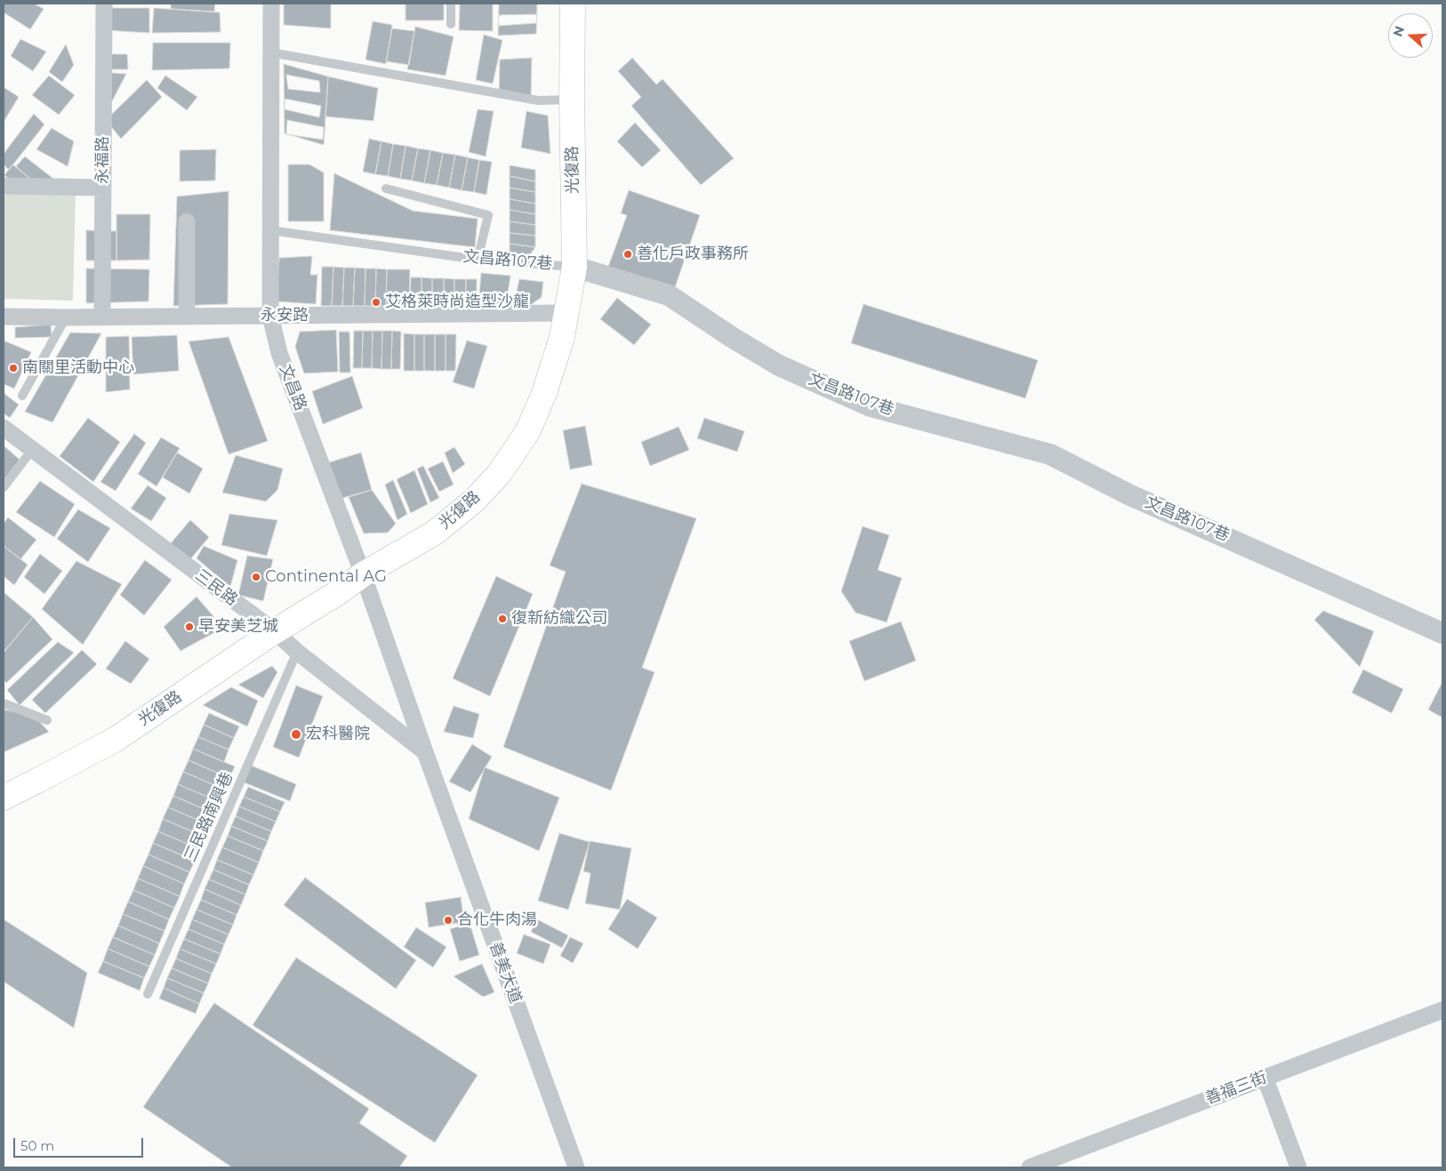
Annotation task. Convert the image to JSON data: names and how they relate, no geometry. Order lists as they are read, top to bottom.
{
  "streets": {
    "main road": ["光復路"],
    "street": [
      "永福路",
      "文昌路107巷",
      "永安路",
      "文昌路",
      "三民路",
      "善美大道",
      "善福三街"
    ],
    "lane": ["三民路南興巷"]
  },
  "crossings": [
    ["永福路", "永安路"],
    ["光復路", "文昌路107巷"],
    ["光復路", "永安路"],
    ["光復路", "文昌路"],
    ["光復路", "三民路"],
    ["文昌路107巷", "文昌路"],
    ["永安路", "文昌路"],
    ["文昌路", "三民路"],
    ["文昌路", "善美大道"],
    ["三民路", "三民路南興巷"],
    ["三民路", "善美大道"]
  ],
  "places": [
    "善化戶政事務所",
    "艾格萊時尚造型沙龍",
    "南關里活動中心",
    "Continental AG",
    "復新紡織公司",
    "早安美芝城",
    "宏科醫院",
    "合化牛肉湯"
  ],
  "scale_bar": "50 m",
  "north": "left"
}
